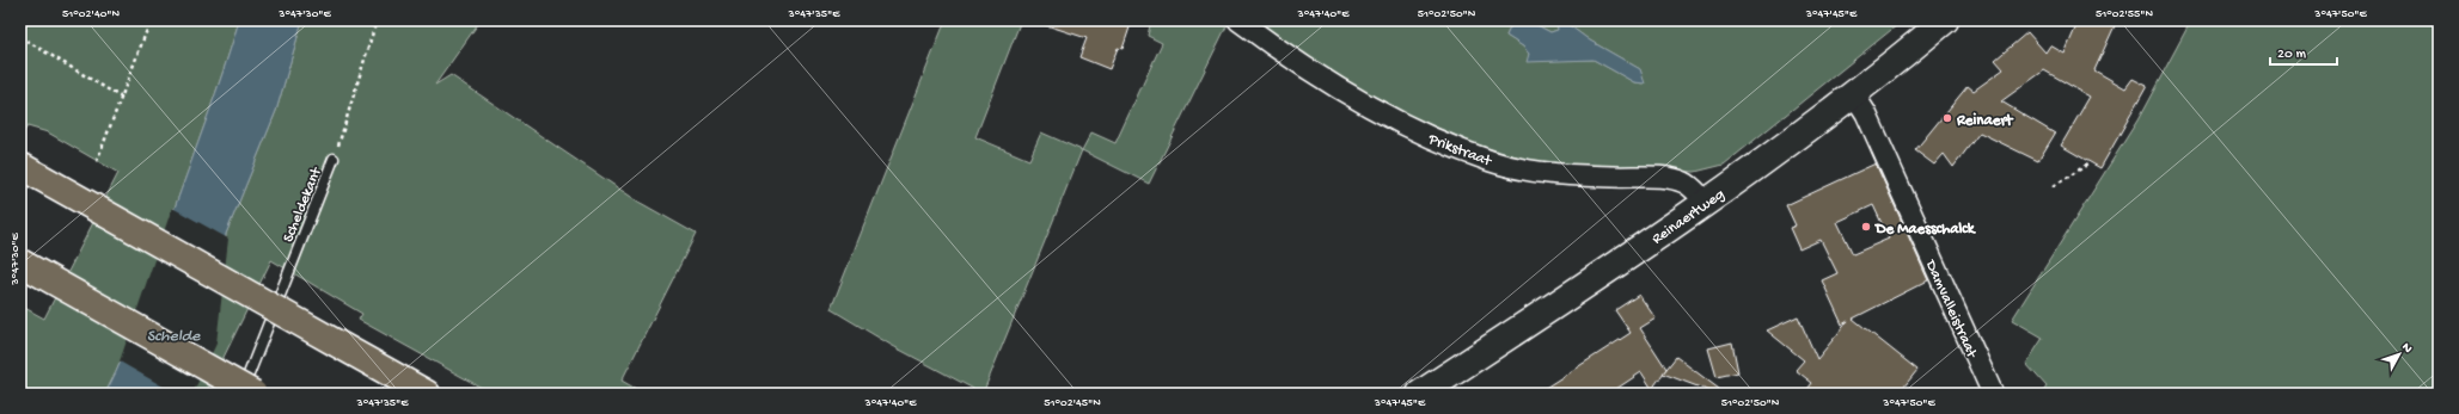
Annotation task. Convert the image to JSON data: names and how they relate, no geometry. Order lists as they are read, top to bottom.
{
  "streets": {
    "main road": ["Reinaertweg"],
    "street": ["Prikstraat", "Damvalleistraat"],
    "lane": ["Scheldekant"]
  },
  "crossings": [
    ["Prikstraat", "Reinaertweg"],
    ["Reinaertweg", "Damvalleistraat"]
  ],
  "water": ["Schelde"],
  "places": ["Reinaert", "De Maesschalck"],
  "scale_bar": "20 m",
  "north": "top right",
  "coordinates": [
    "51°02'40\"N",
    "3°47'30\"E",
    "3°47'35\"E",
    "3°47'40\"E",
    "51°02'50\"N",
    "3°47'45\"E",
    "51°02'55\"N",
    "3°47'50\"E",
    "51°02'45\"N"
  ]
}
